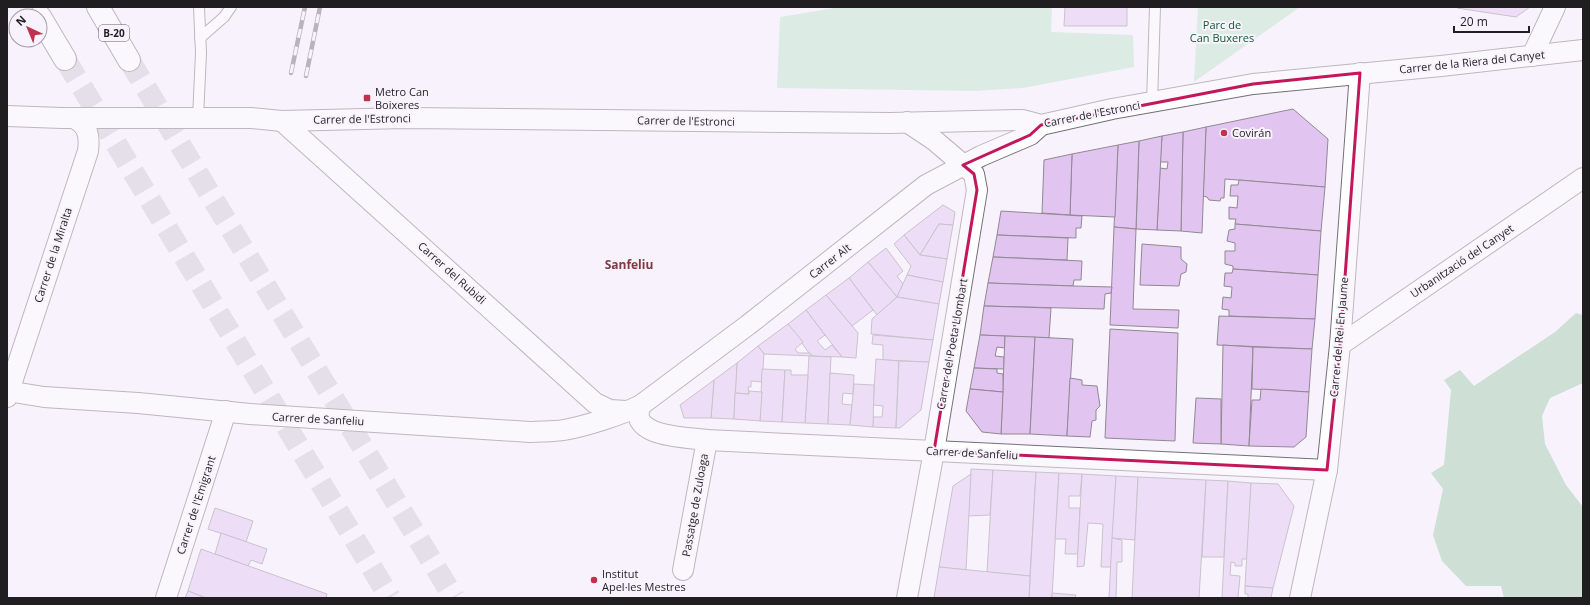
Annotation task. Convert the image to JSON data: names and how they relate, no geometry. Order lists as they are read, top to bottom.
{
  "streets": {
    "highway": ["B-20"],
    "street": [
      "Carrer de la Riera del Canyet",
      "Carrer de l'Estronci",
      "Carrer de la Miralta",
      "Carrer Alt",
      "Urbanització del Canyet",
      "Carrer del Rubidi",
      "Carrer del Rei En Jaume",
      "Carrer del Poeta Llombart",
      "Carrer de Sanfeliu",
      "Carrer de l'Emigrant",
      "Passatge de Zuloaga"
    ]
  },
  "crossings": [
    ["Carrer de la Riera del Canyet", "Carrer de l'Estronci"],
    ["Carrer de la Riera del Canyet", "Carrer del Rei En Jaume"],
    ["Carrer de l'Estronci", "Carrer de la Miralta"],
    ["Carrer de l'Estronci", "Carrer Alt"],
    ["Carrer de l'Estronci", "Carrer del Rubidi"],
    ["Carrer de l'Estronci", "Carrer del Rei En Jaume"],
    ["Carrer de l'Estronci", "Carrer del Poeta Llombart"],
    ["Carrer de la Miralta", "Carrer de Sanfeliu"],
    ["Carrer Alt", "Carrer del Rubidi"],
    ["Carrer Alt", "Carrer del Poeta Llombart"],
    ["Carrer Alt", "Carrer de Sanfeliu"],
    ["Urbanització del Canyet", "Carrer del Rei En Jaume"],
    ["Carrer del Rubidi", "Carrer de Sanfeliu"],
    ["Carrer del Rei En Jaume", "Carrer de Sanfeliu"],
    ["Carrer del Poeta Llombart", "Carrer de Sanfeliu"],
    ["Carrer de Sanfeliu", "Carrer de l'Emigrant"],
    ["Carrer de Sanfeliu", "Passatge de Zuloaga"]
  ],
  "districts": ["Sanfeliu"],
  "parks": ["Parc de Can Buxeres"],
  "places": {
    "transit": ["Metro Can Boixeres"],
    "other": ["Covirán", "Institut Apel·les Mestres"]
  },
  "scale_bar": "20 m",
  "north": "top left"
}
